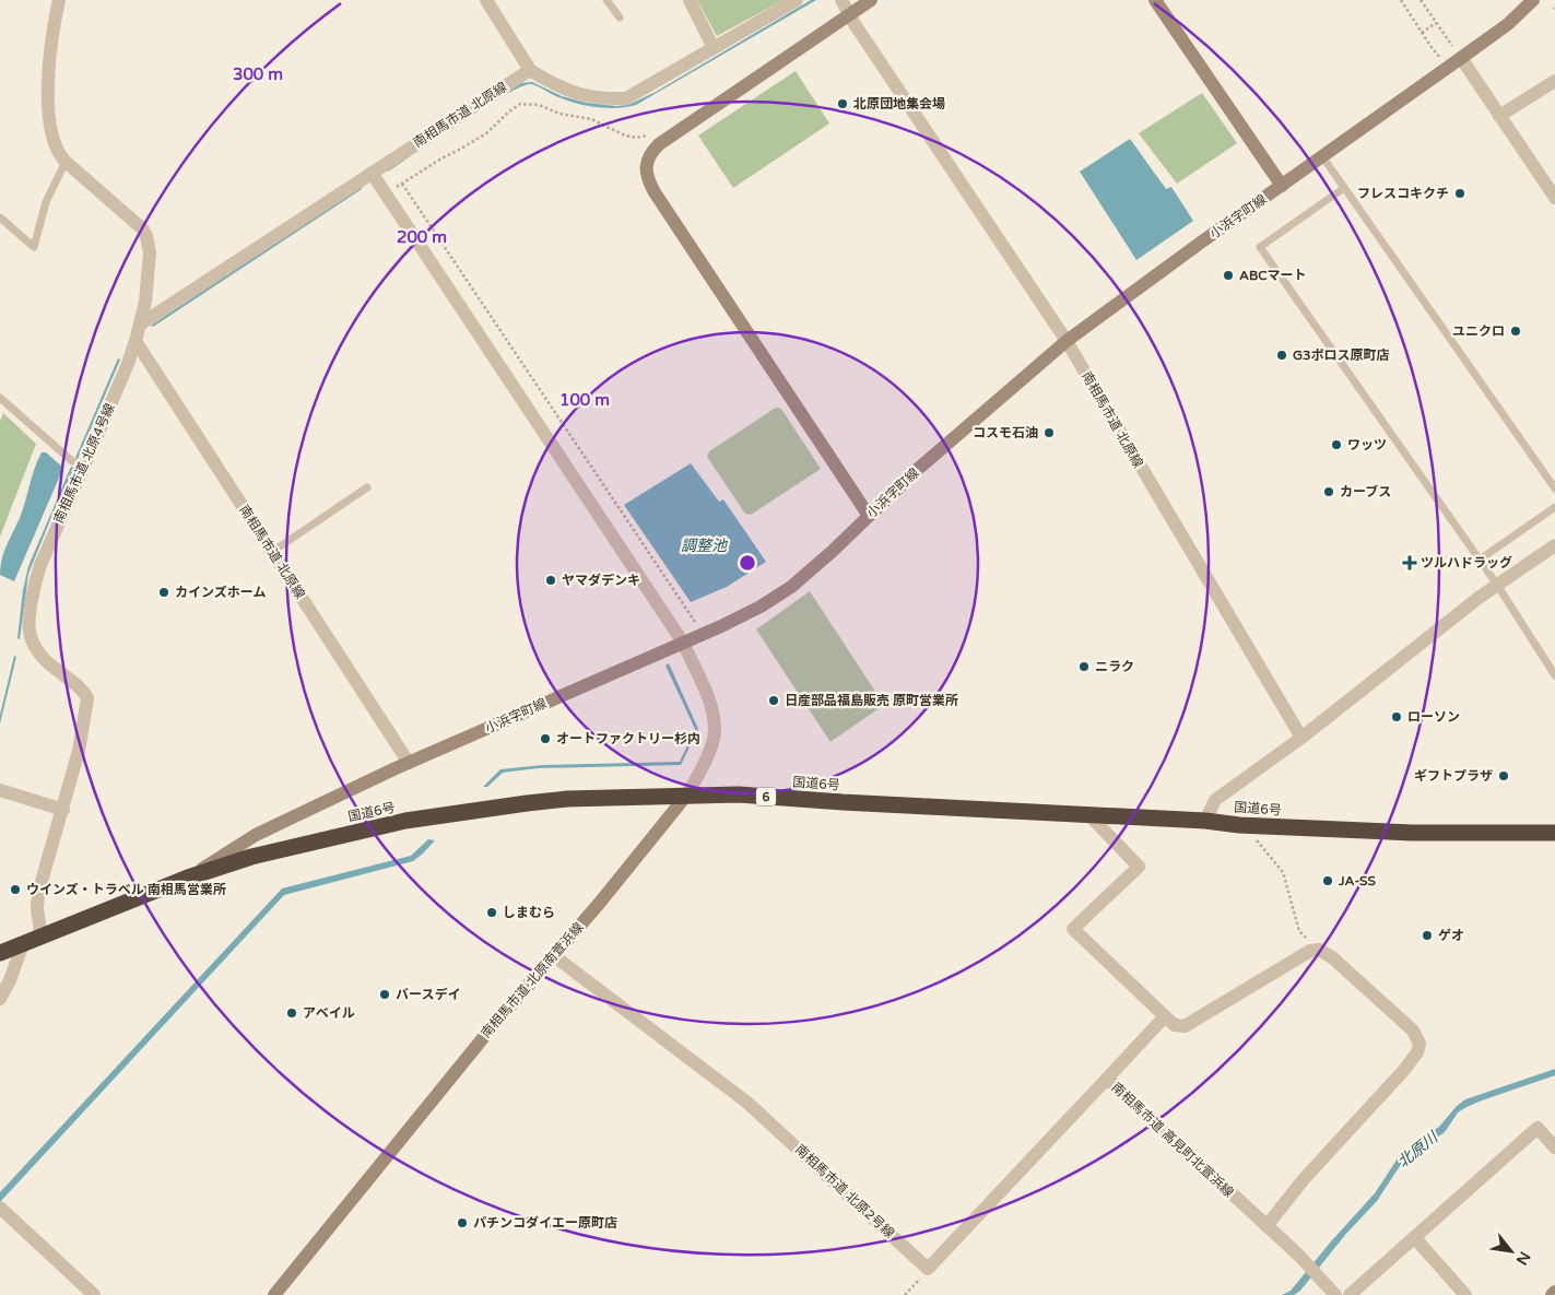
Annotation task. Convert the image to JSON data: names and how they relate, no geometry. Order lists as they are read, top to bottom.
{
  "streets": {
    "highway": ["国道6号", "6"],
    "main road": ["小浜字町線", "南相馬市道 北原南萱浜線"],
    "street": [
      "南相馬市道 北原線",
      "南相馬市道 北原4号線",
      "南相馬市道 高見町北萱浜線",
      "南相馬市道 北原2号線"
    ]
  },
  "crossings": [
    ["南相馬市道 北原線", "小浜字町線"],
    ["南相馬市道 北原線", "南相馬市道 北原4号線"],
    ["南相馬市道 北原線", "南相馬市道 北原南萱浜線"],
    ["小浜字町線", "国道6号"],
    ["小浜字町線", "南相馬市道 北原南萱浜線"],
    ["南相馬市道 北原4号線", "国道6号"],
    ["国道6号", "南相馬市道 北原南萱浜線"],
    ["南相馬市道 北原南萱浜線", "南相馬市道 北原2号線"]
  ],
  "water": ["調整池", "北原川"],
  "places": {
    "other": [
      "北原団地集会場",
      "フレスコキクチ",
      "ABCマート",
      "ユニクロ",
      "G3ポロス原町店",
      "コスモ石油",
      "ワッツ",
      "カーブス",
      "ヤマダデンキ",
      "カインズホーム",
      "ニラク",
      "日産部品福島販売 原町営業所",
      "ローソン",
      "オートファクトリー杉内",
      "ギフトプラザ",
      "JA-SS",
      "ウインズ・トラベル 南相馬営業所",
      "しまむら",
      "ゲオ",
      "バースデイ",
      "アベイル",
      "パチンコダイエー原町店"
    ],
    "health": ["ツルハドラッグ"]
  },
  "north": "bottom right",
  "rings": ["300 m", "200 m", "100 m"]
}
